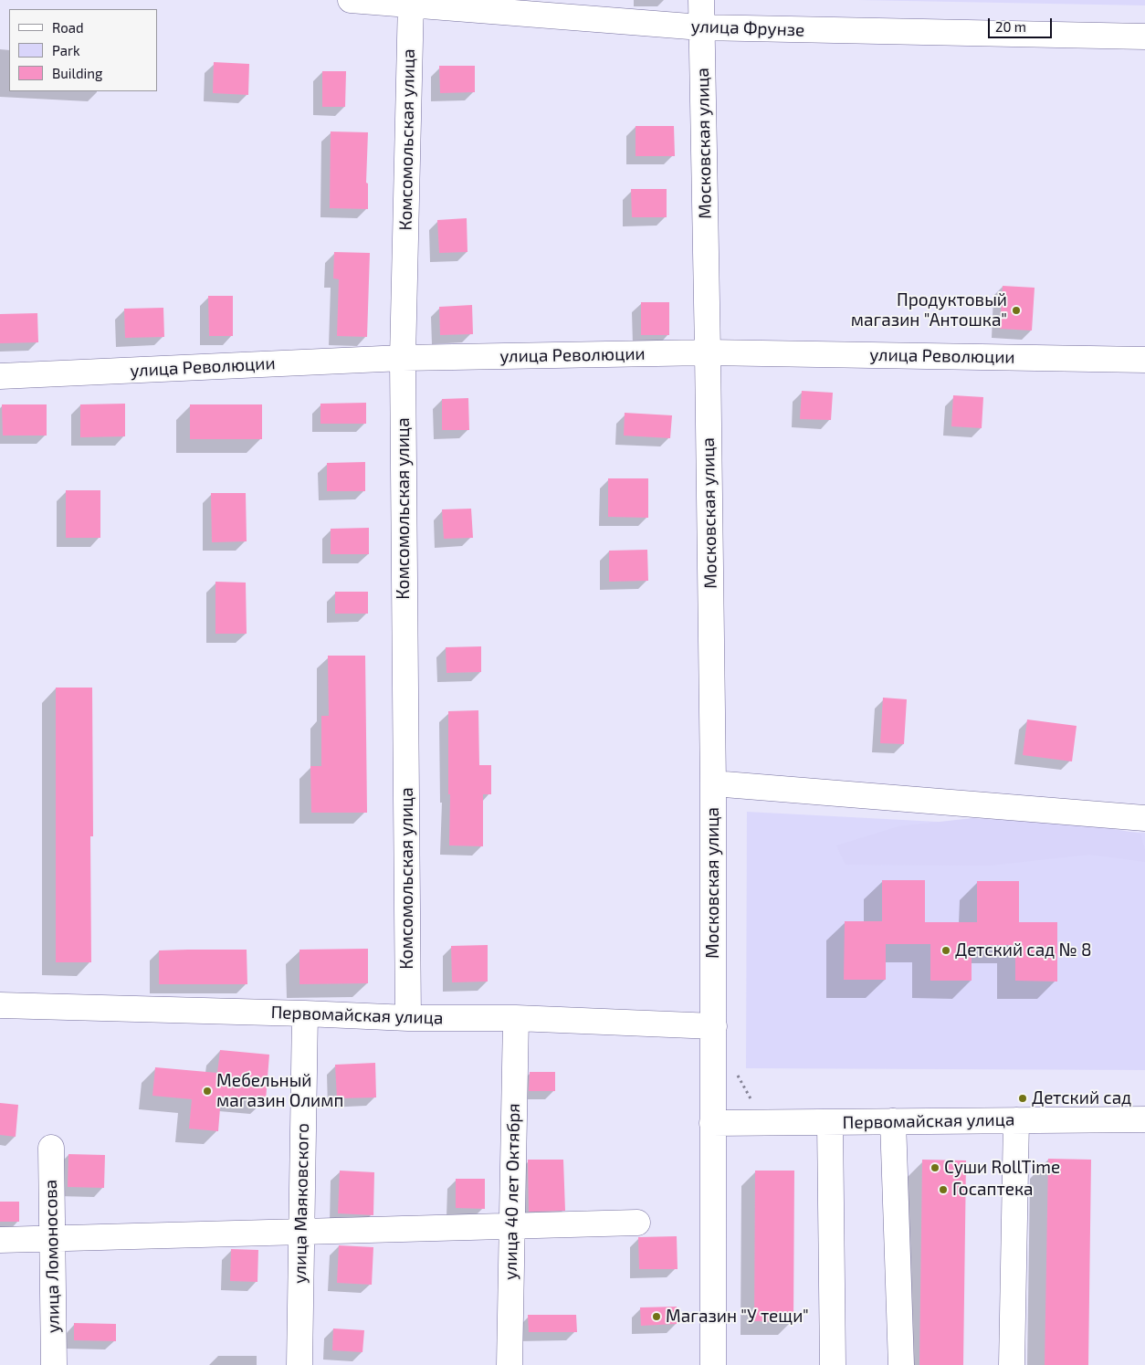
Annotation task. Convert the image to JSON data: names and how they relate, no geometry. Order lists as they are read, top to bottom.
{
  "streets": {
    "street": [
      "улица Фрунзе",
      "Комсомольская улица",
      "Московская улица",
      "улица Революции",
      "Первомайская улица",
      "улица 40 лет Октября",
      "улица Маяковского",
      "улица Ломоносова"
    ]
  },
  "crossings": [
    ["улица Фрунзе", "Комсомольская улица"],
    ["улица Фрунзе", "Московская улица"],
    ["Комсомольская улица", "улица Революции"],
    ["Комсомольская улица", "Первомайская улица"],
    ["Московская улица", "улица Революции"],
    ["Московская улица", "Первомайская улица"],
    ["Первомайская улица", "улица 40 лет Октября"],
    ["Первомайская улица", "улица Маяковского"]
  ],
  "places": [
    "Продуктовый магазин \"Антошка\"",
    "Детский сад № 8",
    "Мебельный магазин Олимп",
    "Детский сад",
    "Суши RollTime",
    "Госаптека",
    "Магазин \"У тещи\""
  ],
  "legend": ["Road", "Park", "Building"],
  "scale_bar": "20 m"
}
